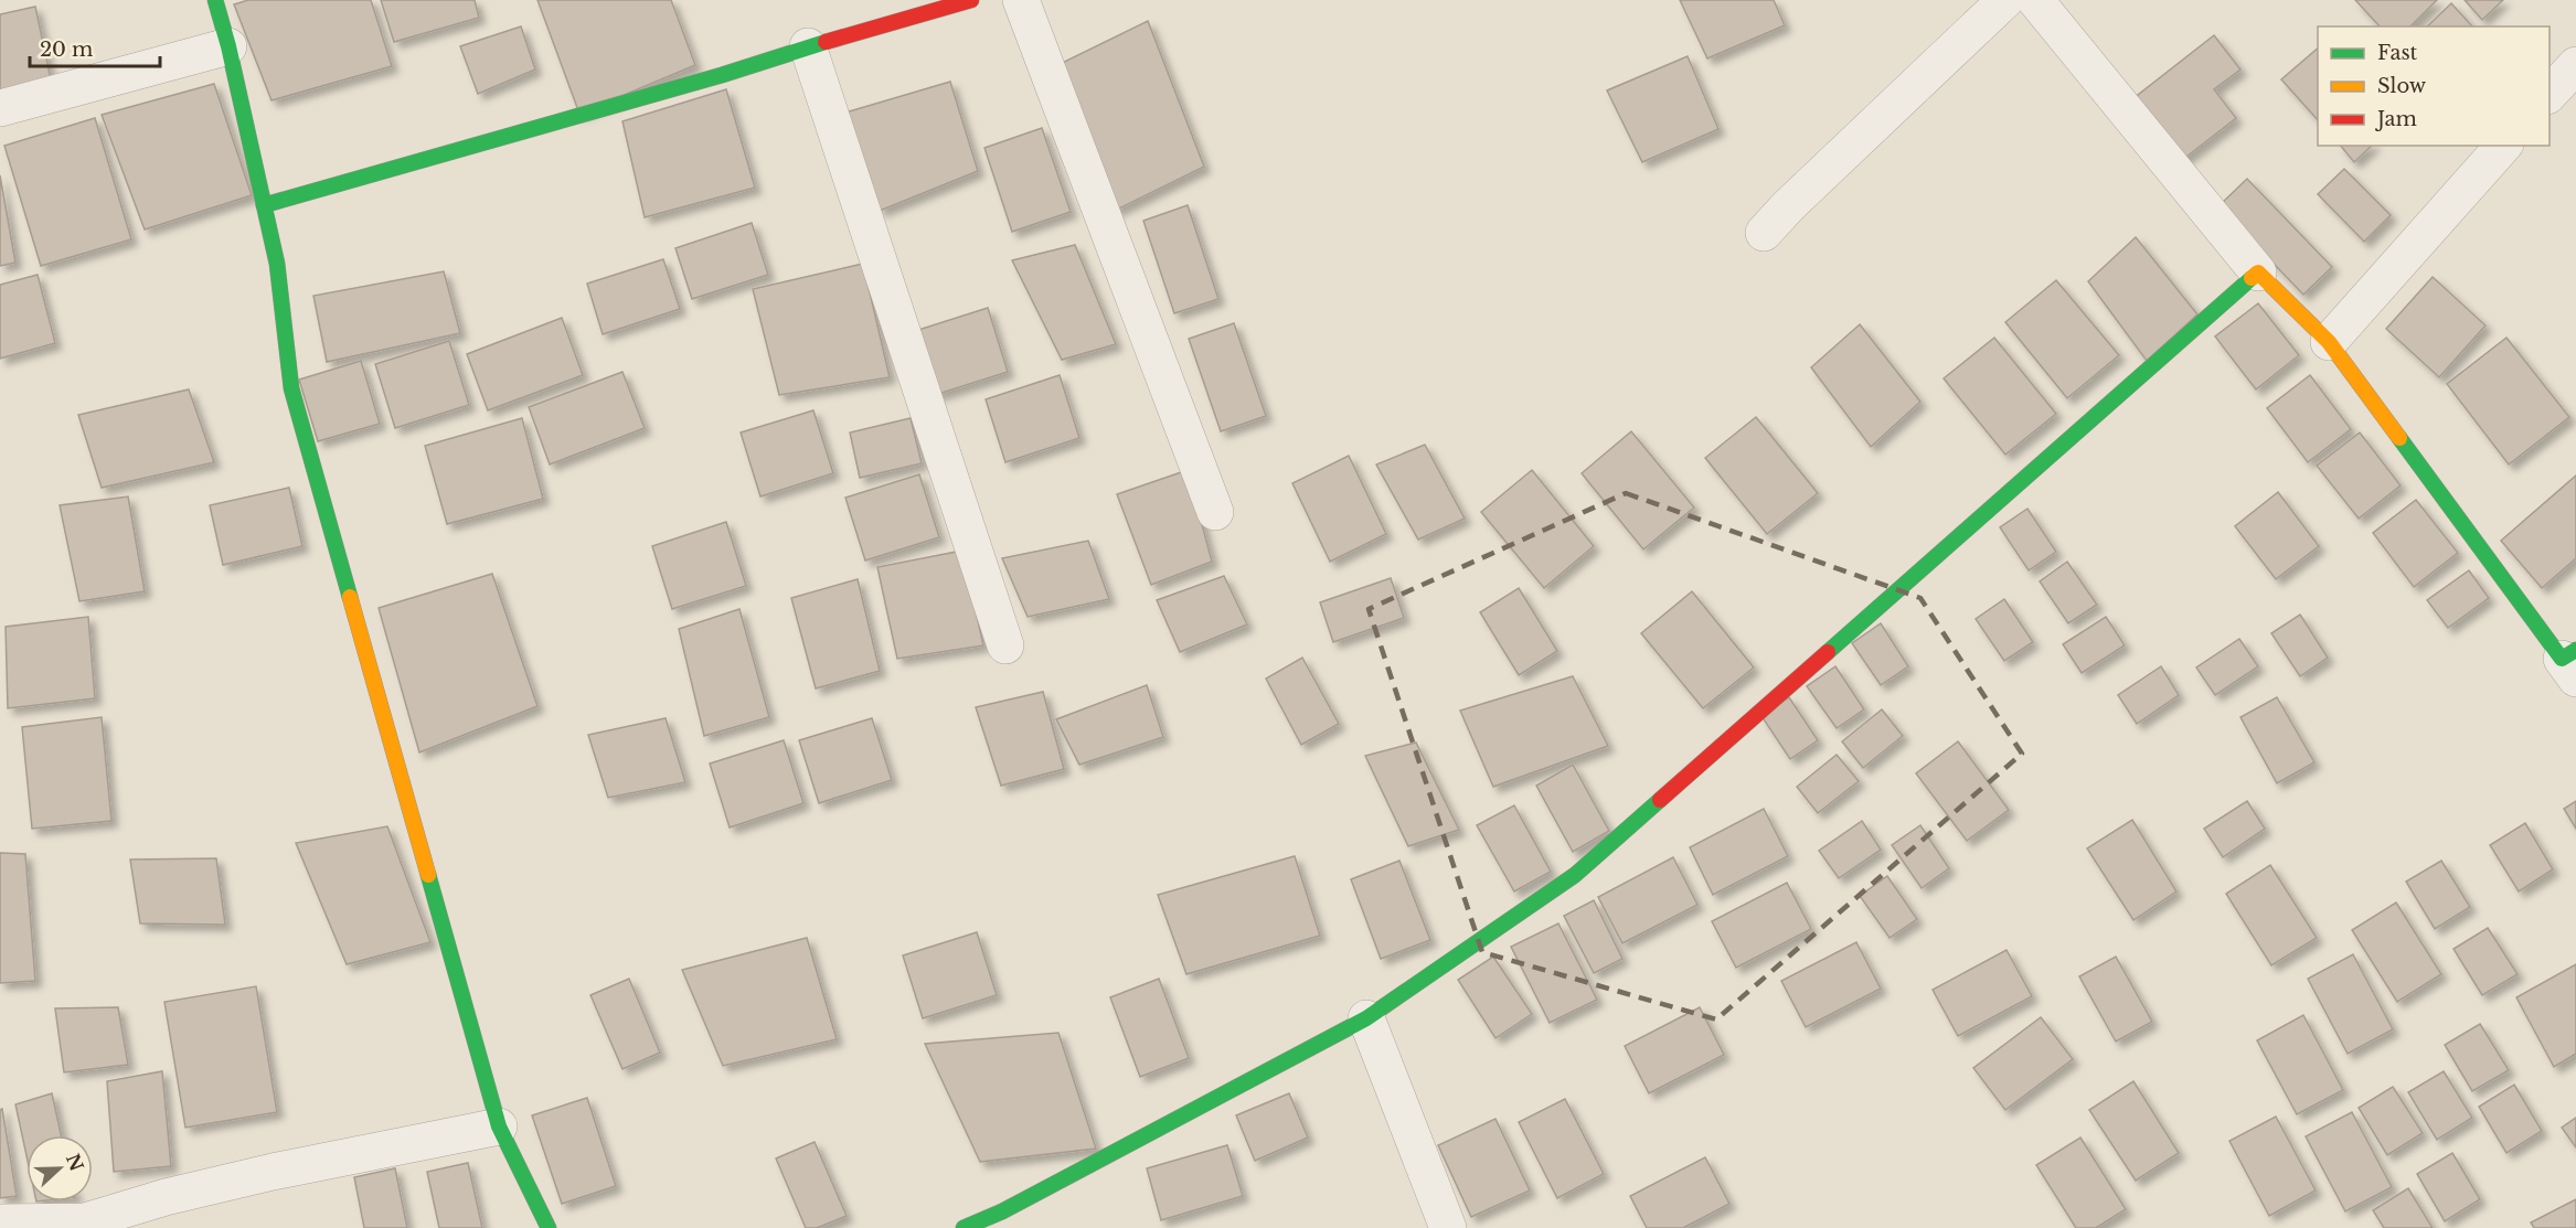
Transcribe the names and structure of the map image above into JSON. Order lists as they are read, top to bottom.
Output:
{
  "legend": ["Fast", "Slow", "Jam"],
  "scale_bar": "20 m",
  "north": "right"
}
